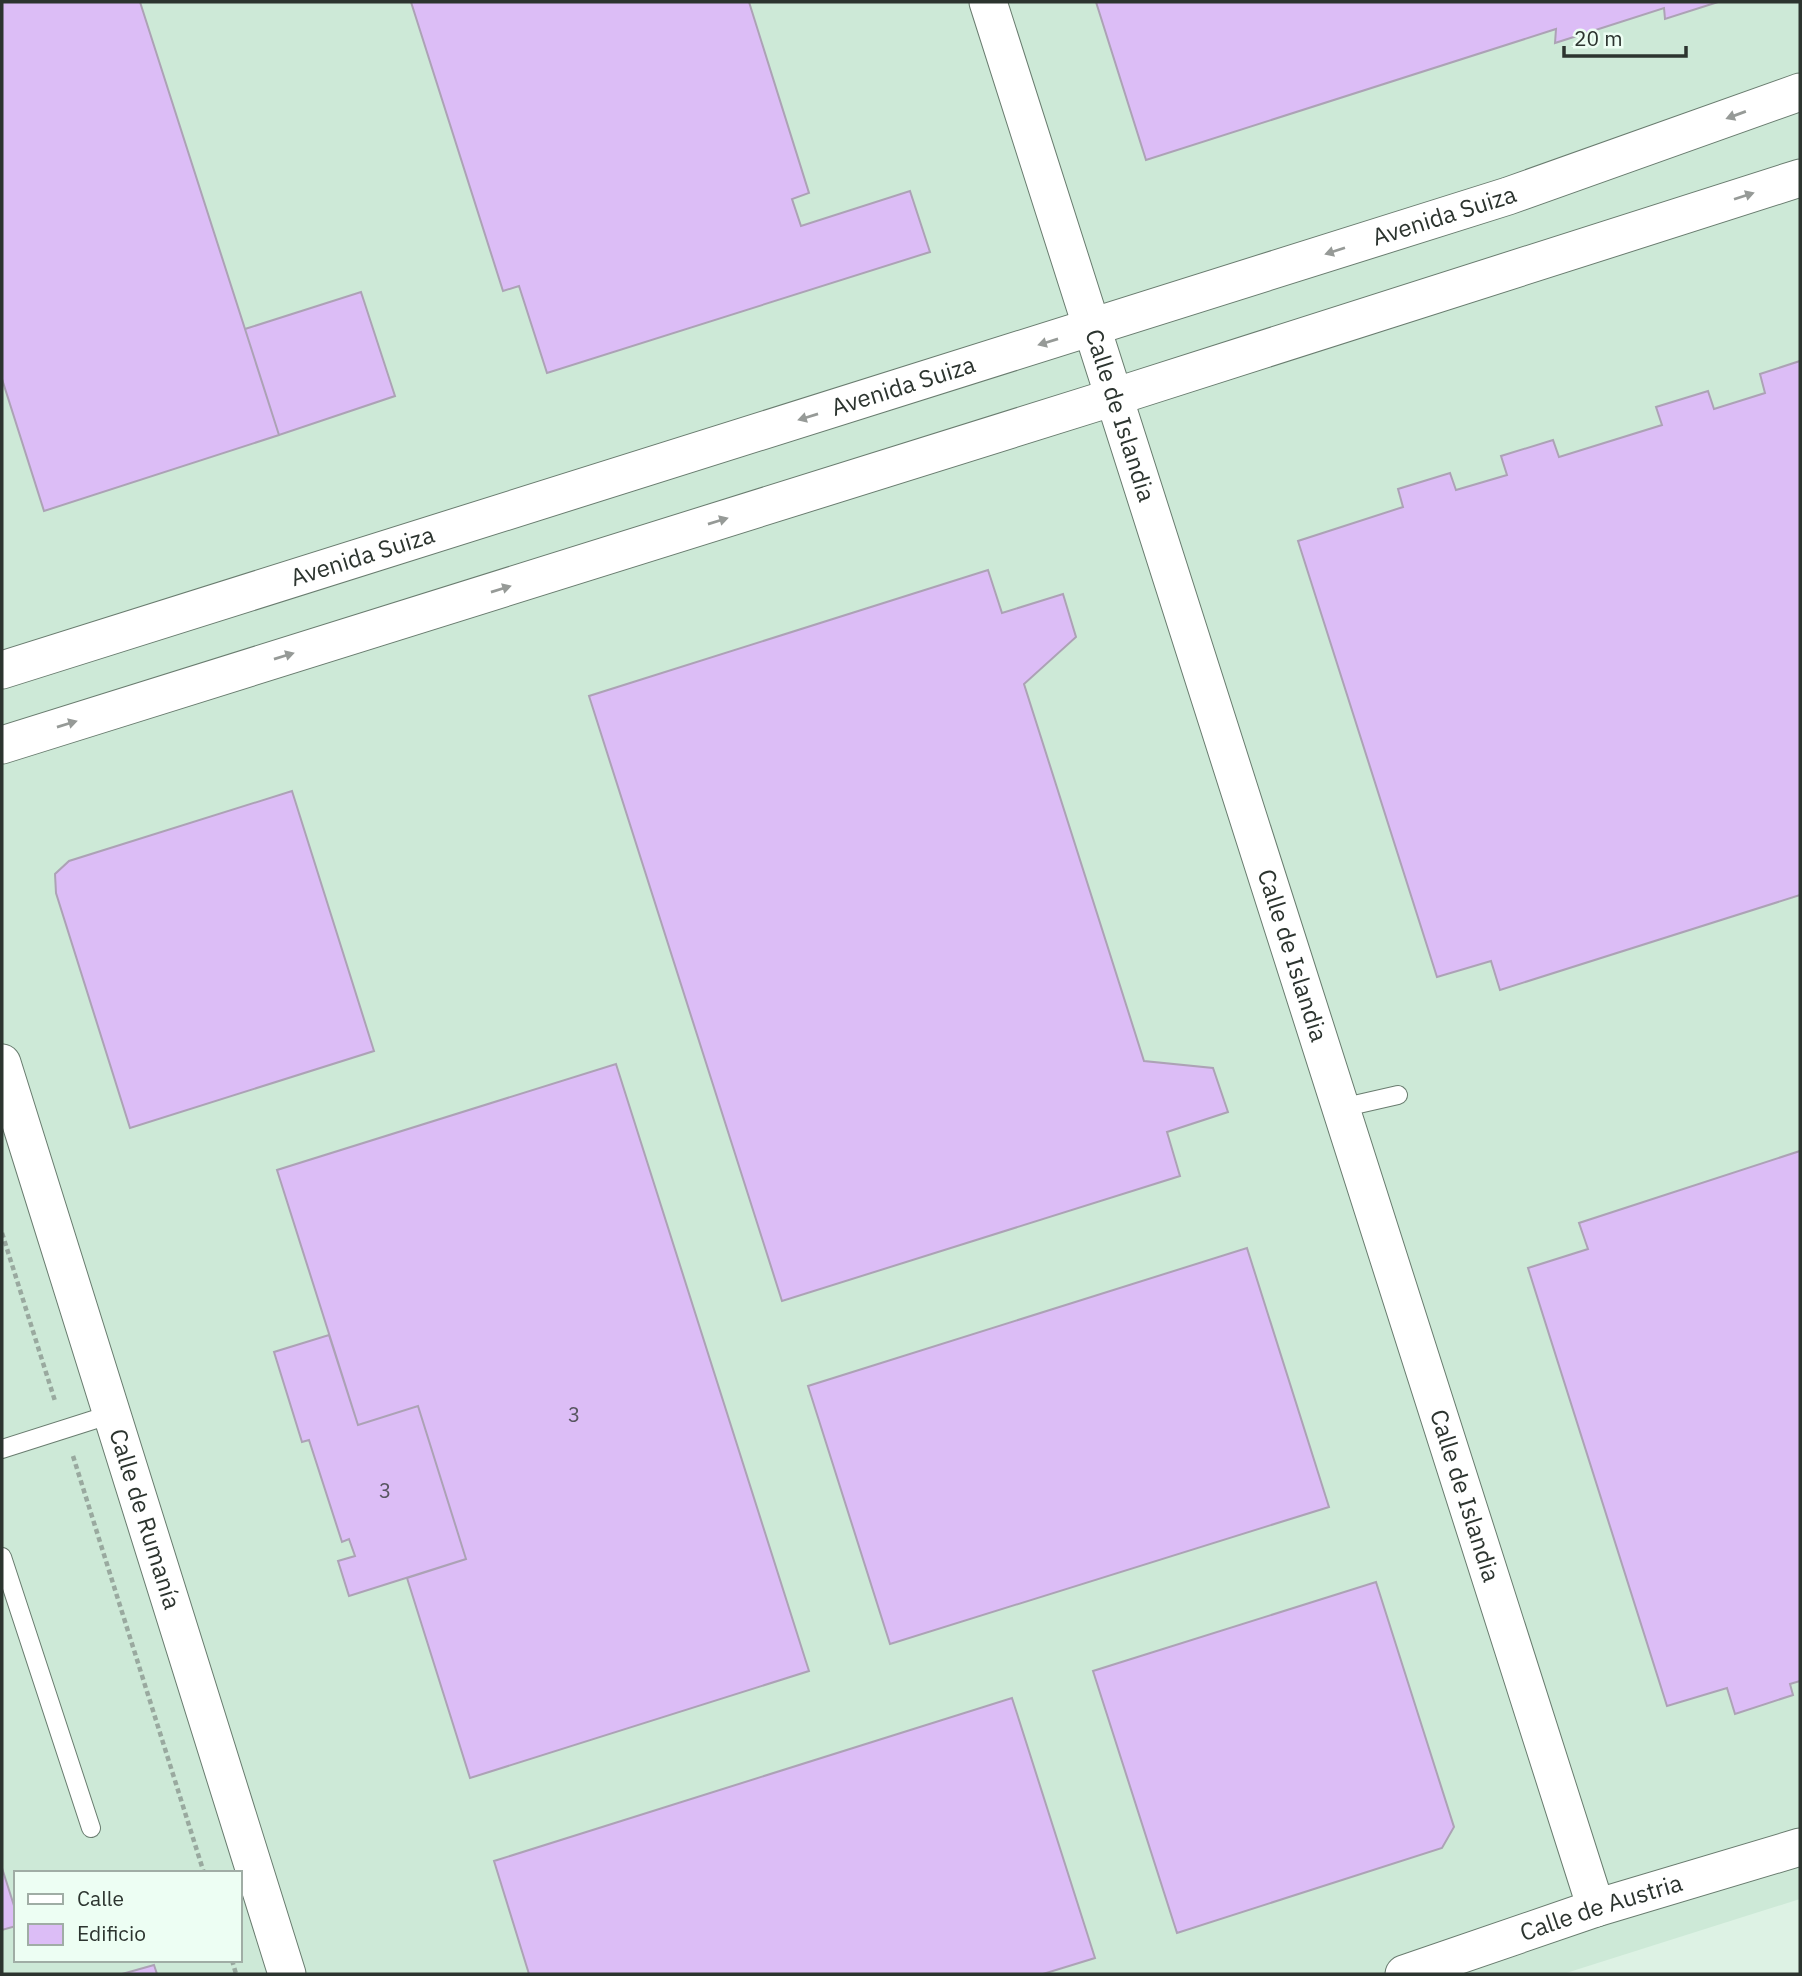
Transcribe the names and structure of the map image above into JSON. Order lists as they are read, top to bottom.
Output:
{
  "streets": {
    "street": [
      "Avenida Suiza",
      "Calle de Islandia",
      "Calle de Rumanía",
      "Calle de Austria"
    ]
  },
  "crossings": [
    ["Avenida Suiza", "Calle de Islandia"],
    ["Calle de Islandia", "Calle de Austria"]
  ],
  "house_numbers": ["3", "3"],
  "legend": ["Calle", "Edificio"],
  "scale_bar": "20 m"
}
